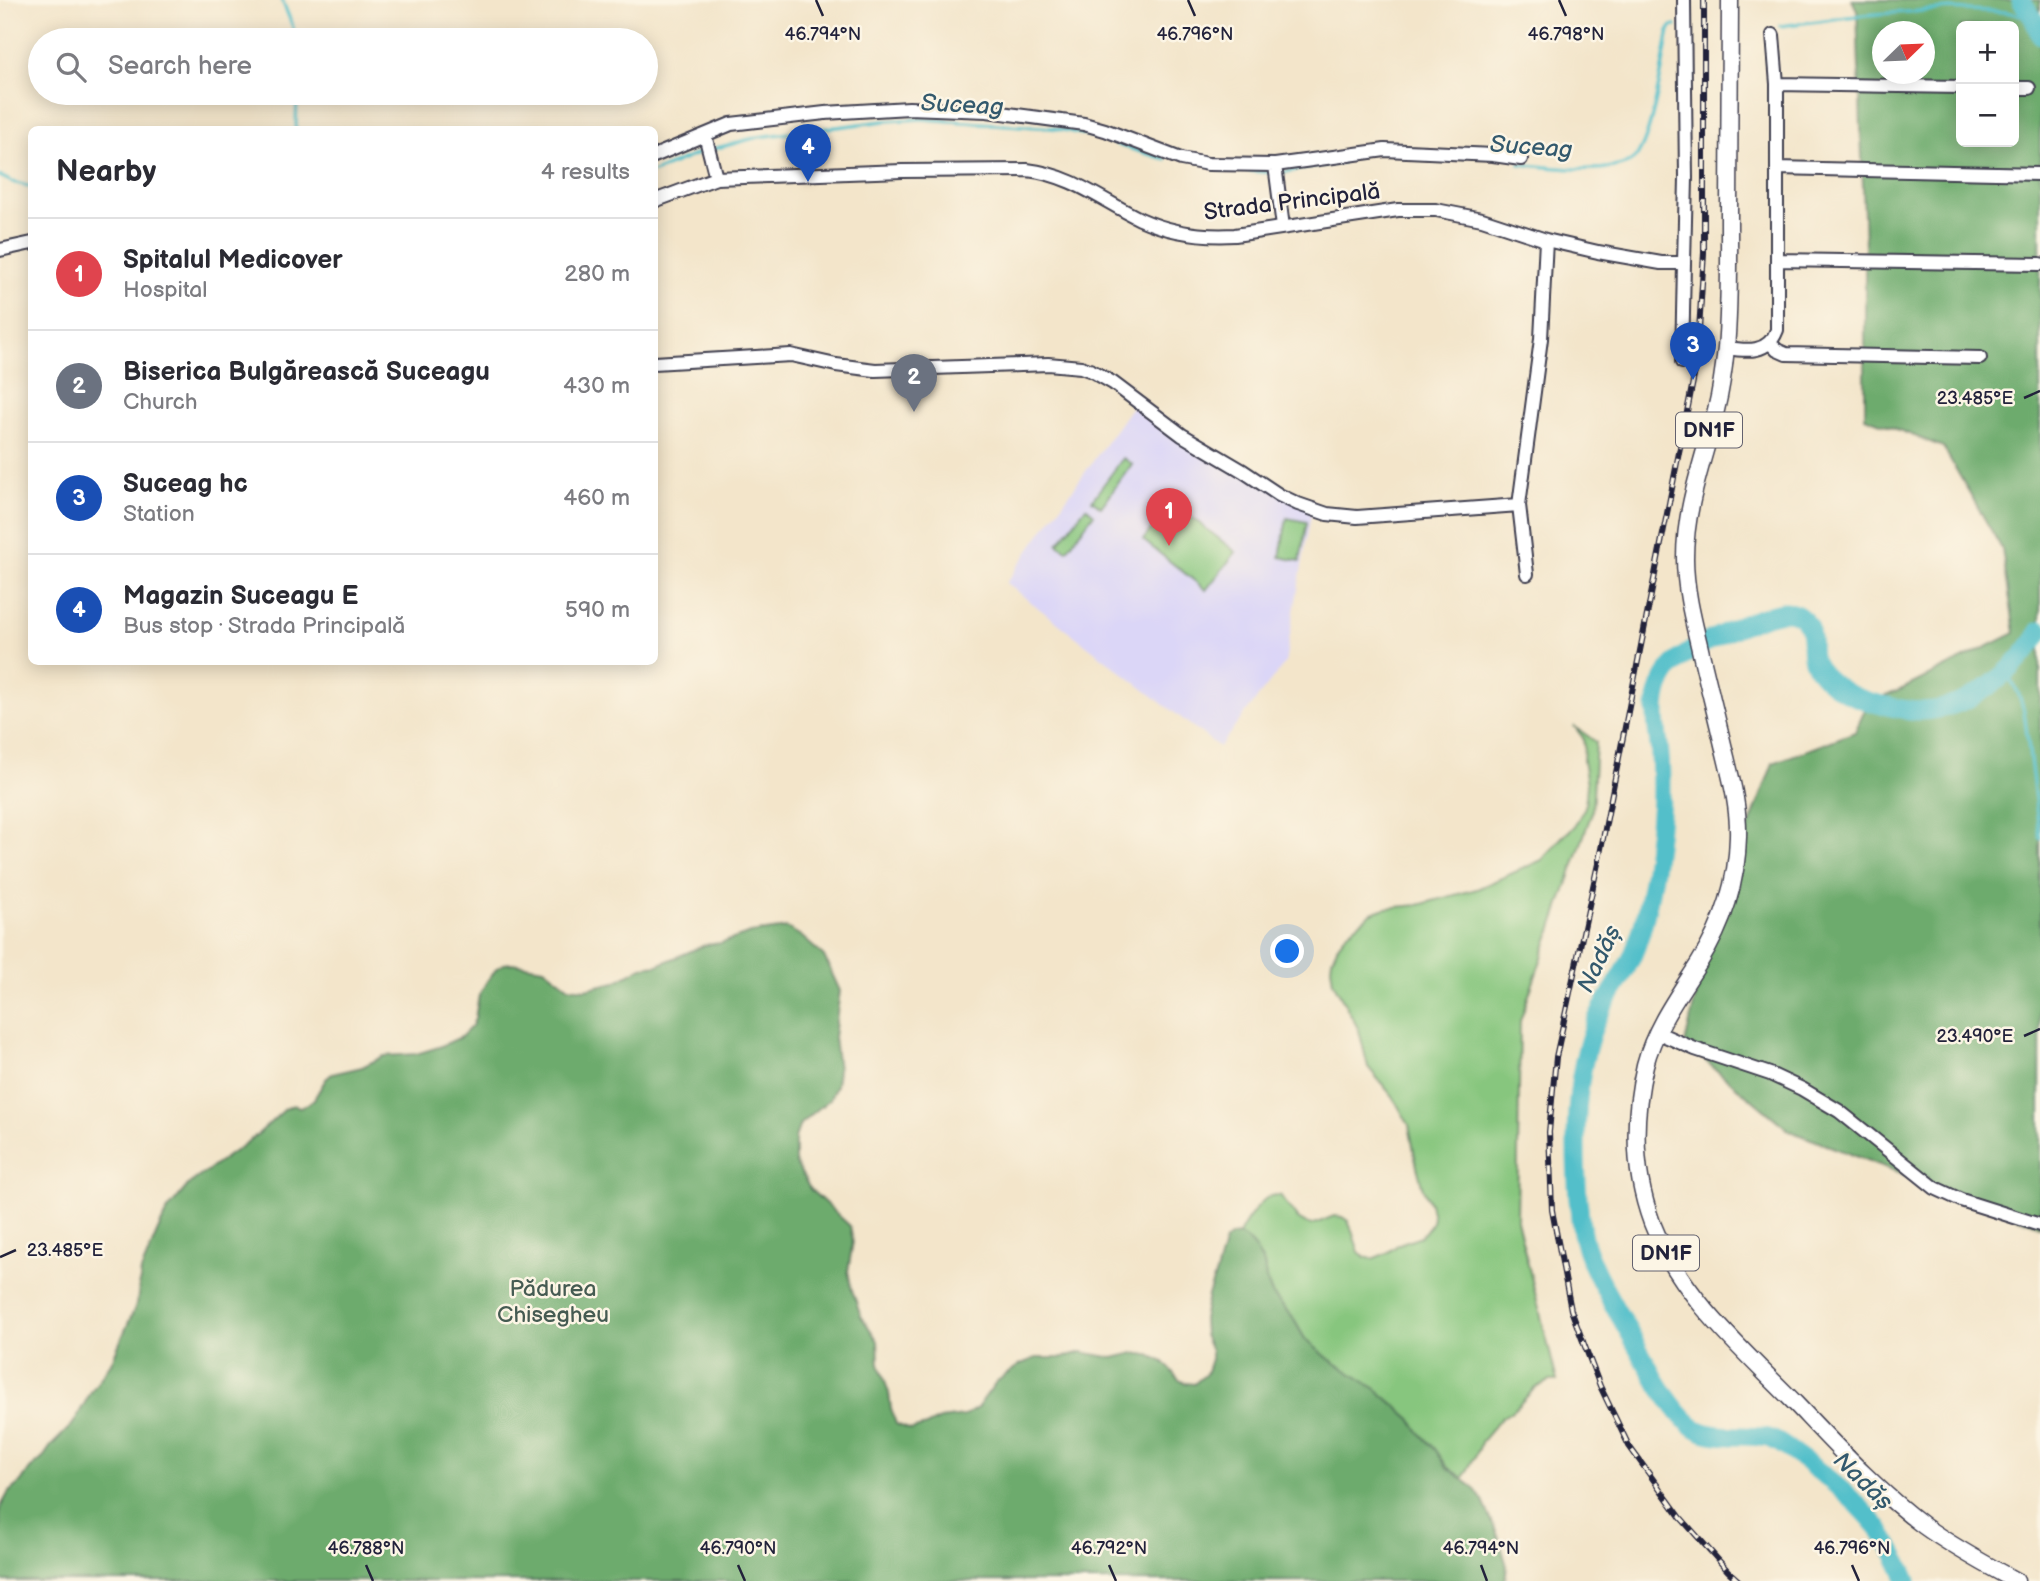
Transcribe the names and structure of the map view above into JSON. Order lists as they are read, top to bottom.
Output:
{
  "streets": {
    "main road": ["DN1F"],
    "street": ["Strada Principală"]
  },
  "water": ["Suceag", "Nadăș"],
  "parks": ["Pădurea Chisegheu"],
  "north": "top right",
  "page": {
    "map_buttons": ["+", "−"],
    "search": "Search here",
    "pins": [
      "4",
      "3",
      "2",
      "1"
    ],
    "heading": ["Nearby", "4 results"],
    "list": [
      {
        "mark": "1",
        "name": "Spitalul Medicover",
        "note": "Hospital",
        "value": "280 m"
      },
      {
        "mark": "2",
        "name": "Biserica Bulgărească Suceagu",
        "note": "Church",
        "value": "430 m"
      },
      {
        "mark": "3",
        "name": "Suceag hc",
        "note": "Station",
        "value": "460 m"
      },
      {
        "mark": "4",
        "name": "Magazin Suceagu E",
        "note": "Bus stop · Strada Principală",
        "value": "590 m"
      }
    ]
  },
  "coordinates": [
    "46.794°N",
    "46.796°N",
    "46.798°N",
    "23.485°E",
    "23.490°E",
    "46.788°N",
    "46.790°N",
    "46.792°N"
  ]
}
